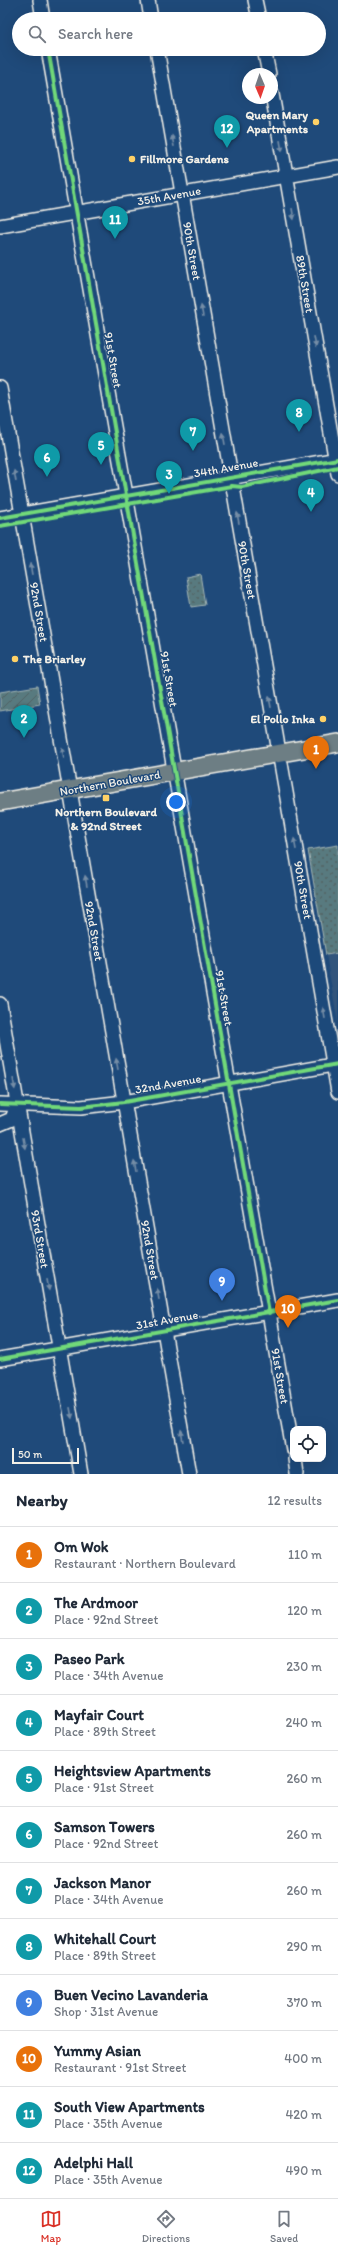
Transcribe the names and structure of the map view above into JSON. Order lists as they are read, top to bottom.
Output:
{
  "streets": {
    "main road": ["Northern Boulevard"],
    "street": [
      "35th Avenue",
      "90th Street",
      "89th Street",
      "91st Street",
      "34th Avenue",
      "92nd Street",
      "32nd Avenue",
      "93rd Street",
      "31st Avenue"
    ]
  },
  "crossings": [
    ["35th Avenue", "90th Street"],
    ["35th Avenue", "89th Street"],
    ["35th Avenue", "91st Street"],
    ["90th Street", "34th Avenue"],
    ["90th Street", "Northern Boulevard"],
    ["90th Street", "32nd Avenue"],
    ["89th Street", "34th Avenue"],
    ["91st Street", "34th Avenue"],
    ["91st Street", "Northern Boulevard"],
    ["91st Street", "32nd Avenue"],
    ["91st Street", "31st Avenue"],
    ["34th Avenue", "92nd Street"],
    ["92nd Street", "Northern Boulevard"],
    ["92nd Street", "32nd Avenue"],
    ["92nd Street", "31st Avenue"],
    ["32nd Avenue", "93rd Street"],
    ["93rd Street", "31st Avenue"]
  ],
  "one_way": [
    "90th Street",
    "89th Street",
    "92nd Street",
    "93rd Street"
  ],
  "places": {
    "other": [
      "Queen Mary Apartments",
      "Fillmore Gardens",
      "The Briarley",
      "El Pollo Inka"
    ],
    "transit": ["Northern Boulevard & 92nd Street"]
  },
  "scale_bar": "50 m",
  "north": "bottom",
  "page": {
    "search": "Search here",
    "pins": [
      "12",
      "11",
      "8",
      "7",
      "5",
      "6",
      "3",
      "4",
      "2",
      "1",
      "9",
      "10"
    ],
    "scale": "50 m",
    "heading": ["Nearby", "12 results"],
    "list": [
      {
        "mark": "1",
        "name": "Om Wok",
        "note": "Restaurant · Northern Boulevard",
        "value": "110 m"
      },
      {
        "mark": "2",
        "name": "The Ardmoor",
        "note": "Place · 92nd Street",
        "value": "120 m"
      },
      {
        "mark": "3",
        "name": "Paseo Park",
        "note": "Place · 34th Avenue",
        "value": "230 m"
      },
      {
        "mark": "4",
        "name": "Mayfair Court",
        "note": "Place · 89th Street",
        "value": "240 m"
      },
      {
        "mark": "5",
        "name": "Heightsview Apartments",
        "note": "Place · 91st Street",
        "value": "260 m"
      },
      {
        "mark": "6",
        "name": "Samson Towers",
        "note": "Place · 92nd Street",
        "value": "260 m"
      },
      {
        "mark": "7",
        "name": "Jackson Manor",
        "note": "Place · 34th Avenue",
        "value": "260 m"
      },
      {
        "mark": "8",
        "name": "Whitehall Court",
        "note": "Place · 89th Street",
        "value": "290 m"
      },
      {
        "mark": "9",
        "name": "Buen Vecino Lavanderia",
        "note": "Shop · 31st Avenue",
        "value": "370 m"
      },
      {
        "mark": "10",
        "name": "Yummy Asian",
        "note": "Restaurant · 91st Street",
        "value": "400 m"
      },
      {
        "mark": "11",
        "name": "South View Apartments",
        "note": "Place · 35th Avenue",
        "value": "420 m"
      },
      {
        "mark": "12",
        "name": "Adelphi Hall",
        "note": "Place · 35th Avenue",
        "value": "490 m"
      }
    ],
    "nav": ["Map", "Directions", "Saved"]
  }
}
